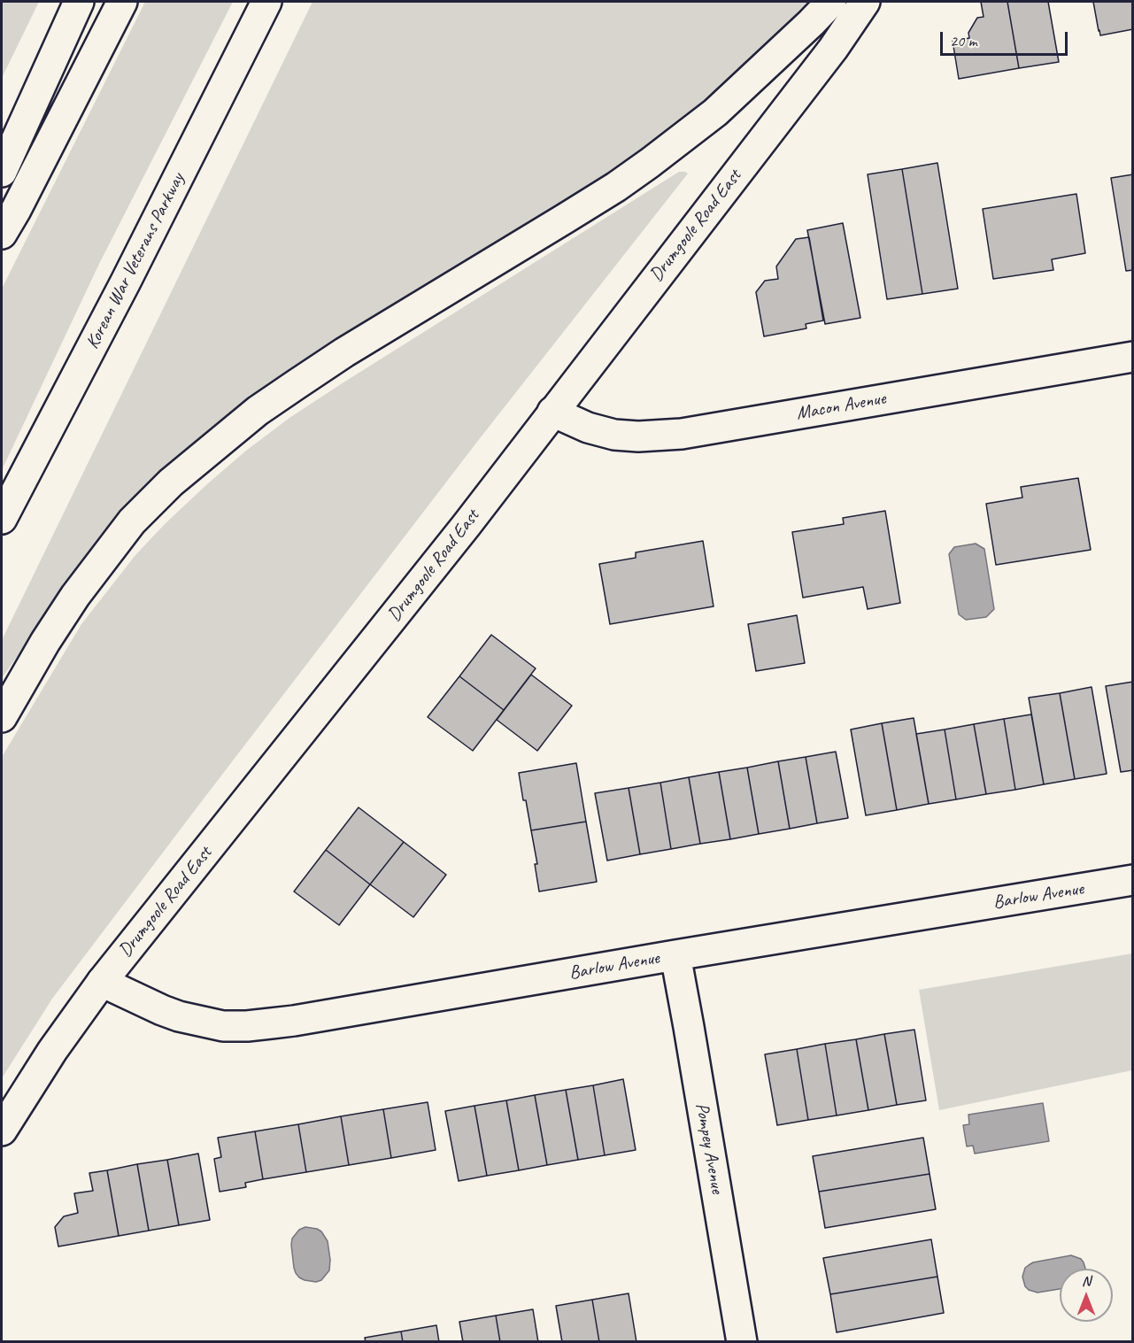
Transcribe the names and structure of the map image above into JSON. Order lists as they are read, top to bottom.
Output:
{
  "streets": {
    "main road": [
      "Drumgoole Road East",
      "Korean War Veterans Parkway",
      "Macon Avenue",
      "Barlow Avenue",
      "Pompey Avenue"
    ]
  },
  "crossings": [
    ["Drumgoole Road East", "Macon Avenue"],
    ["Drumgoole Road East", "Barlow Avenue"],
    ["Barlow Avenue", "Pompey Avenue"]
  ],
  "scale_bar": "20 m",
  "north": "top"
}
